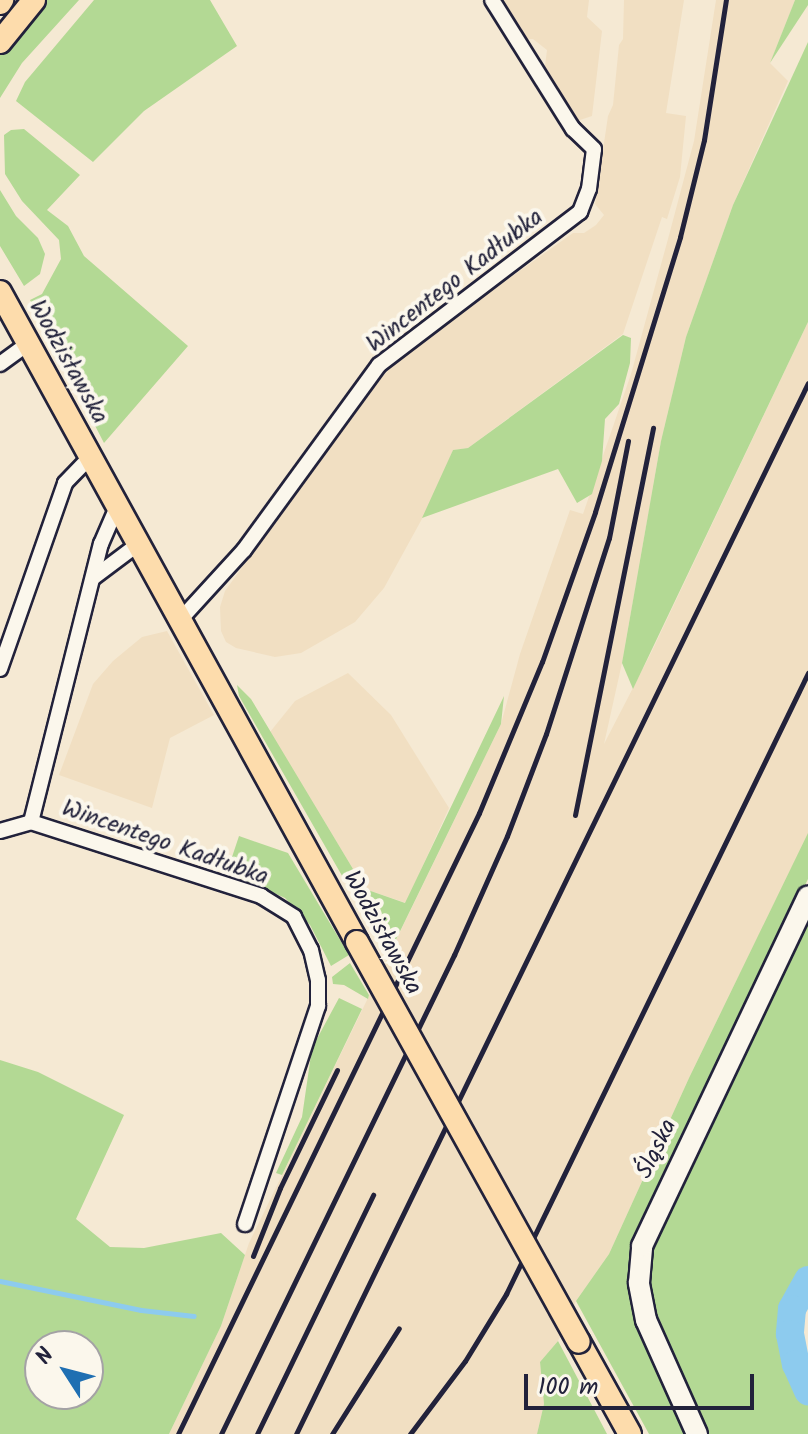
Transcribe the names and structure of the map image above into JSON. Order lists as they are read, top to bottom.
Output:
{
  "streets": {
    "main road": ["Wodzisławska"],
    "street": ["Wincentego Kadłubka", "Śląska"]
  },
  "crossings": [
    ["Wincentego Kadłubka", "Wodzisławska"]
  ],
  "scale_bar": "100 m",
  "north": "top left"
}
